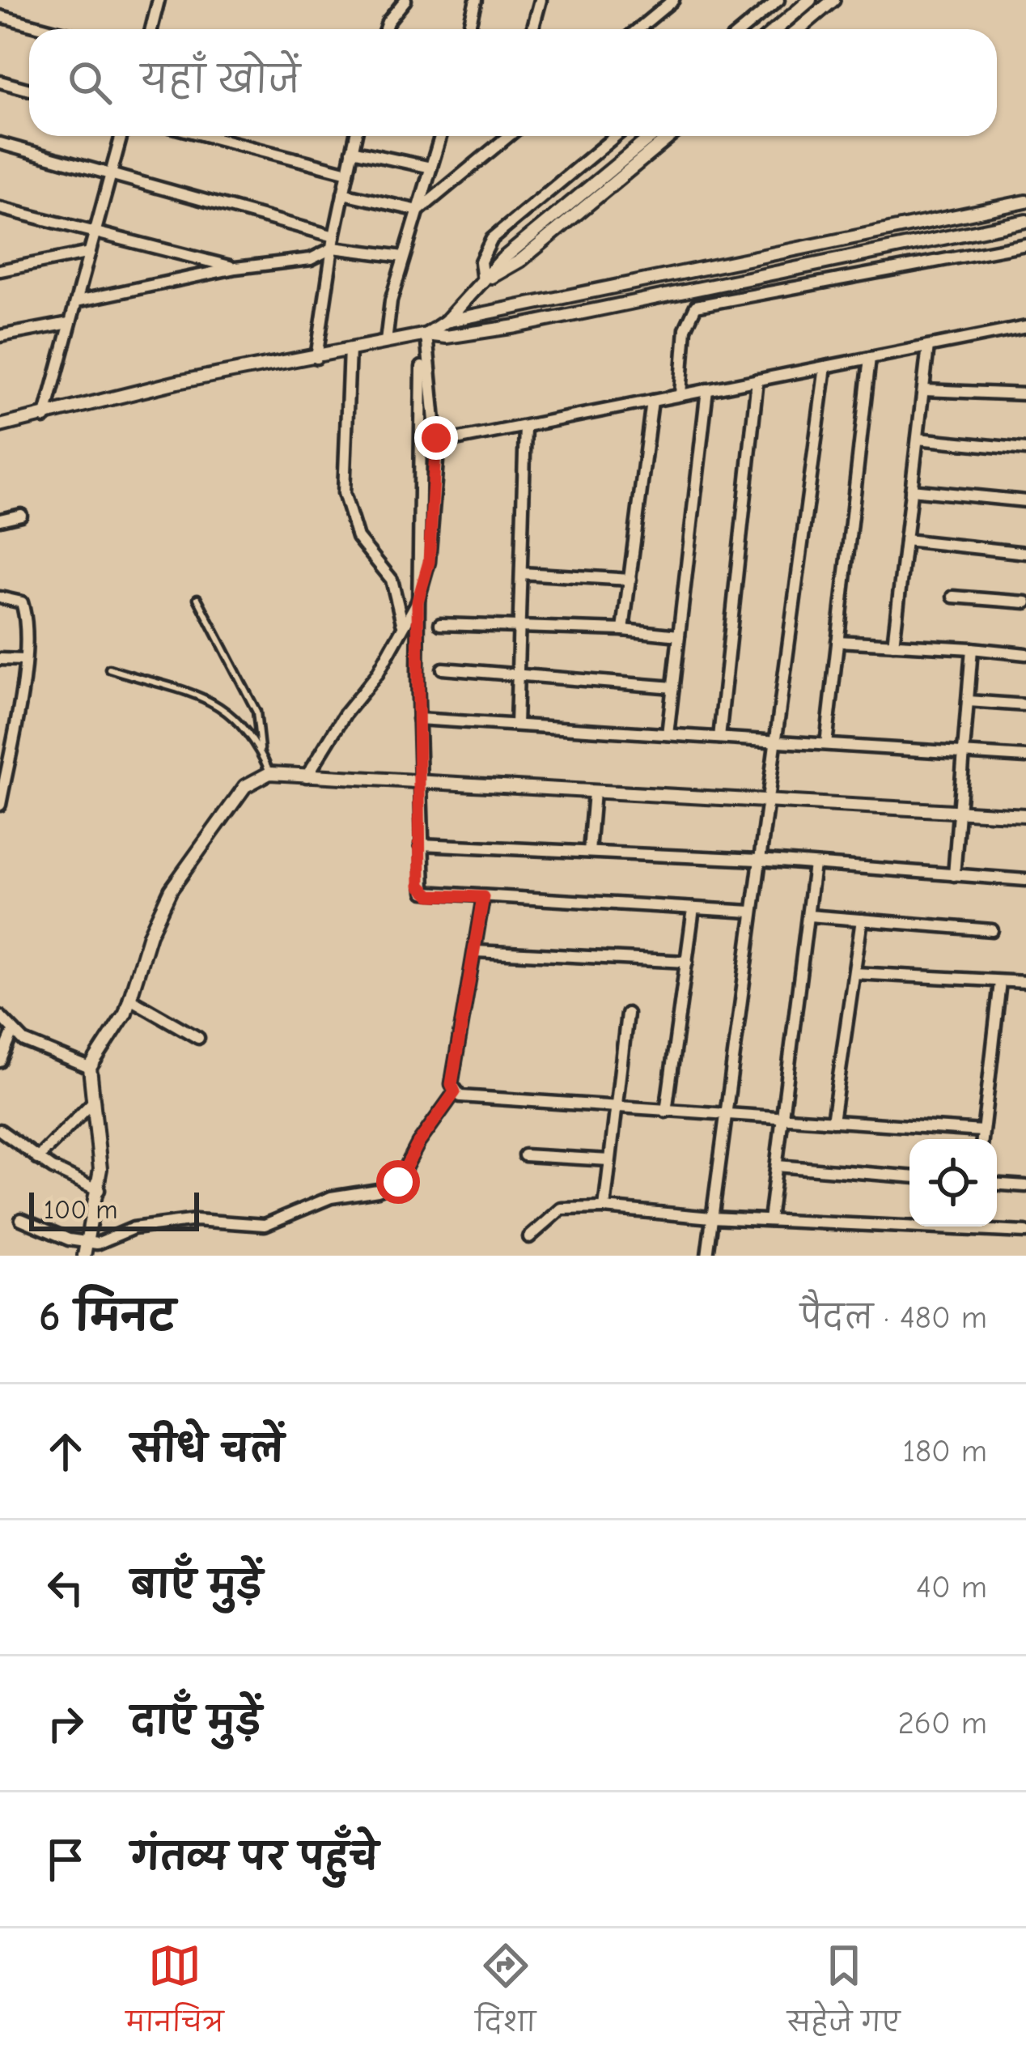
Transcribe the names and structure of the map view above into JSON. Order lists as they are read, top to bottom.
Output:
{
  "scale_bar": "100 m",
  "page": {
    "search": "यहाँ खोजें",
    "scale": "100 m",
    "heading": ["6 मिनट", "पैदल · 480 m"],
    "list": [
      ["सीधे चलें", "180 m"],
      ["बाएँ मुड़ें", "40 m"],
      ["दाएँ मुड़ें", "260 m"],
      "गंतव्य पर पहुँचे"
    ],
    "nav": ["मानचित्र", "दिशा", "सहेजे गए"]
  }
}
